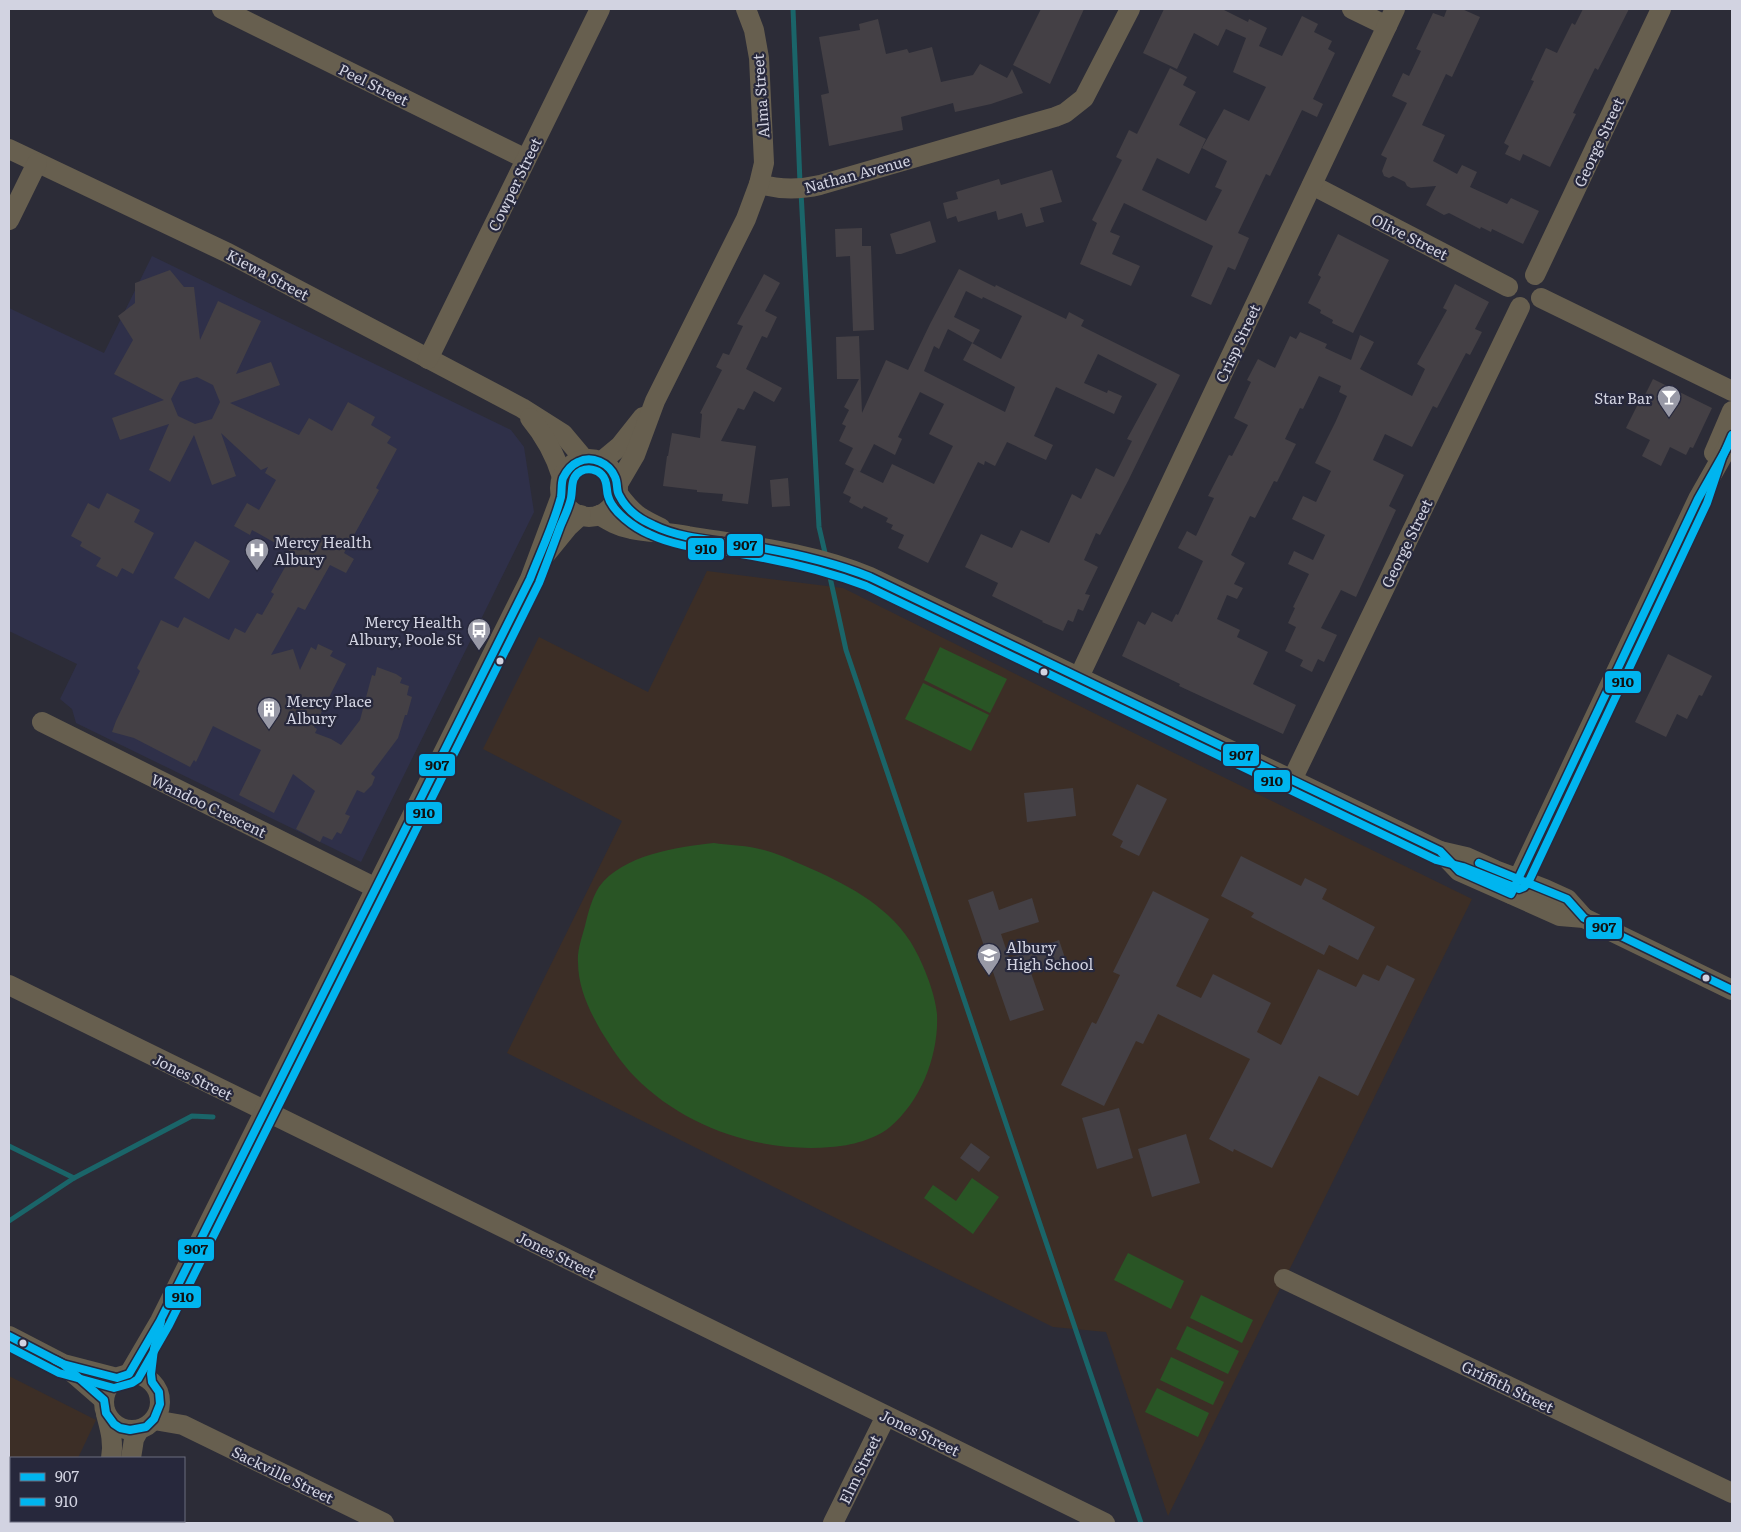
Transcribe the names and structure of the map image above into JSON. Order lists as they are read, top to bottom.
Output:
{
  "streets": {
    "street": [
      "Peel Street",
      "Alma Street",
      "George Street",
      "Nathan Avenue",
      "Cowper Street",
      "Olive Street",
      "Kiewa Street",
      "Crisp Street",
      "Wandoo Crescent",
      "Jones Street",
      "Griffith Street",
      "Elm Street",
      "Sackville Street"
    ]
  },
  "crossings": [
    ["Peel Street", "Cowper Street"],
    ["Alma Street", "Nathan Avenue"],
    ["George Street", "Olive Street"],
    ["Cowper Street", "Kiewa Street"],
    ["Olive Street", "Crisp Street"],
    ["Jones Street", "Elm Street"]
  ],
  "places": {
    "bar": ["Star Bar"],
    "hospital": ["Mercy Health Albury"],
    "bus stop": ["Mercy Health Albury, Poole St"],
    "building": ["Mercy Place Albury"],
    "school or university": ["Albury High School"]
  },
  "lines": ["transit line 910", "transit line 907"],
  "legend": ["907", "910"]
}
